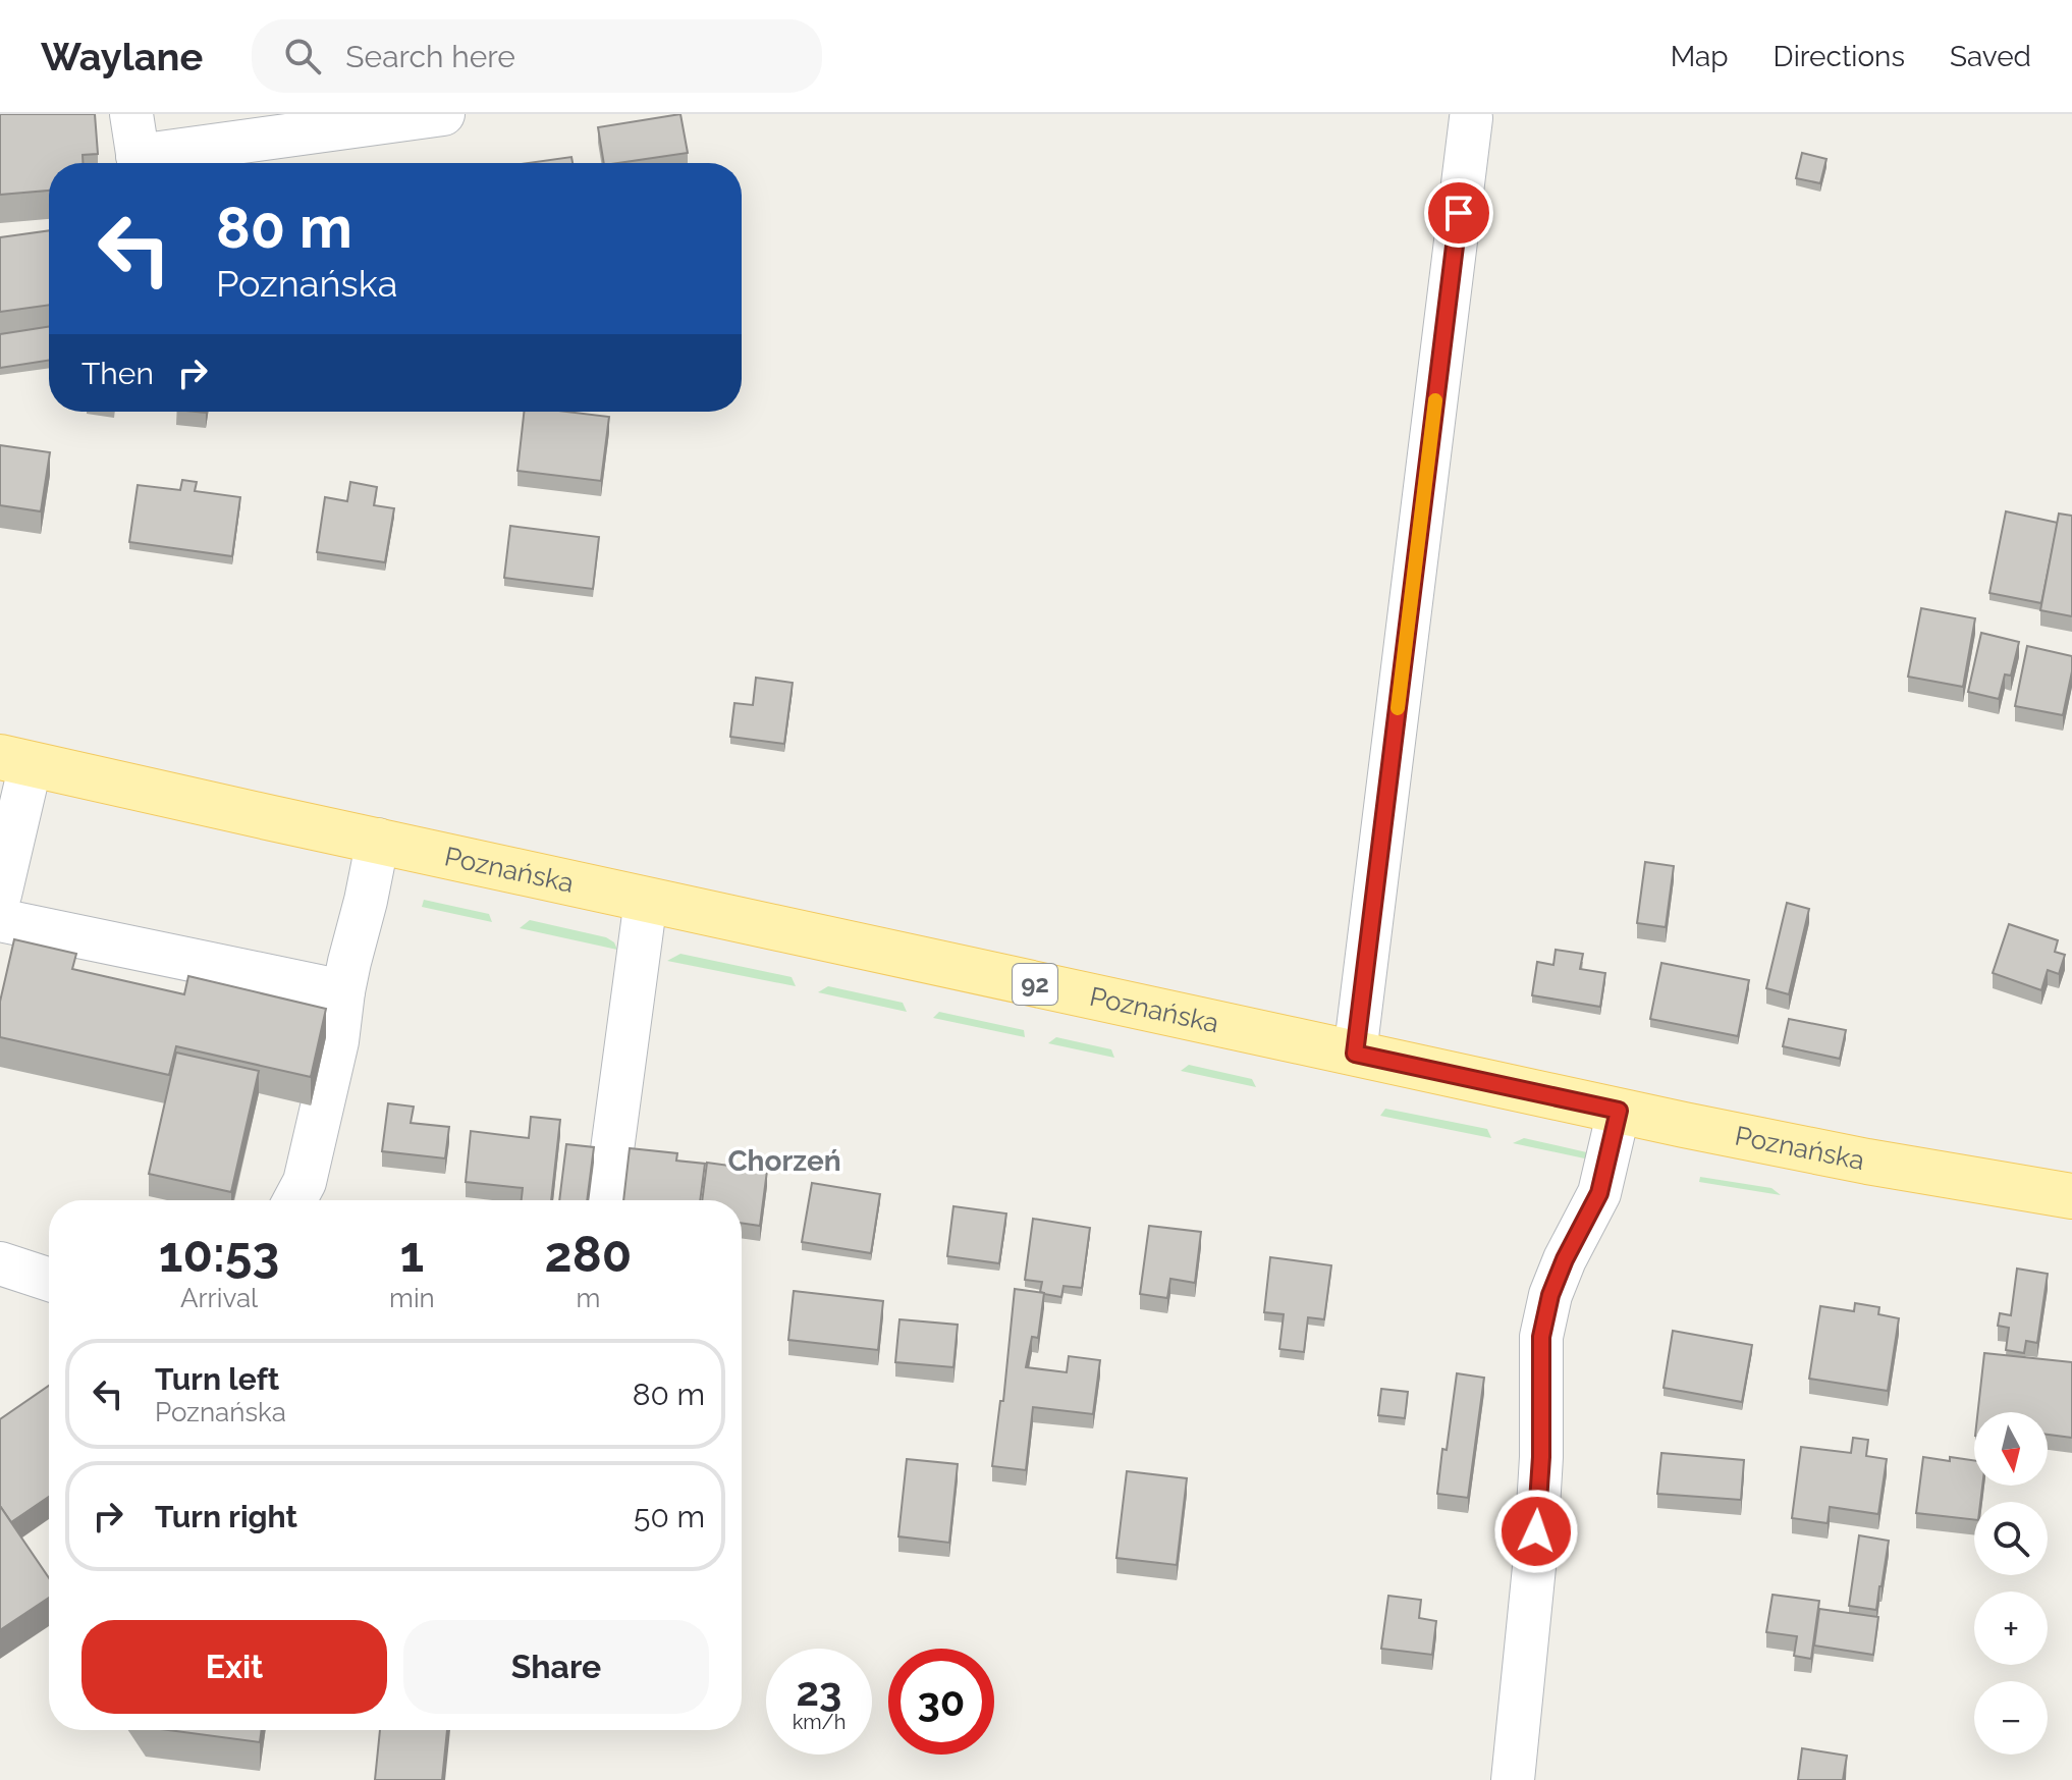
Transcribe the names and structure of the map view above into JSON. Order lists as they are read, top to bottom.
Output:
{
  "streets": {
    "main road": ["Poznańska", "92"]
  },
  "districts": ["Chorzeń"],
  "north": "bottom",
  "page": {
    "header": "Waylane",
    "search": "Search here",
    "nav": ["Map", "Directions", "Saved"],
    "turn": ["80 m", "Poznańska"],
    "then": "Then",
    "eta": [
      "10:53",
      "Arrival",
      "1",
      "min",
      "280",
      "m"
    ],
    "list": [
      {
        "name": "Turn left",
        "note": "Poznańska",
        "value": "80 m"
      },
      {
        "name": "Turn right",
        "value": "50 m"
      }
    ],
    "map_buttons": ["+", "−"],
    "buttons": ["Exit", "Share"],
    "speed": "23 km/h",
    "limit": "30"
  }
}
